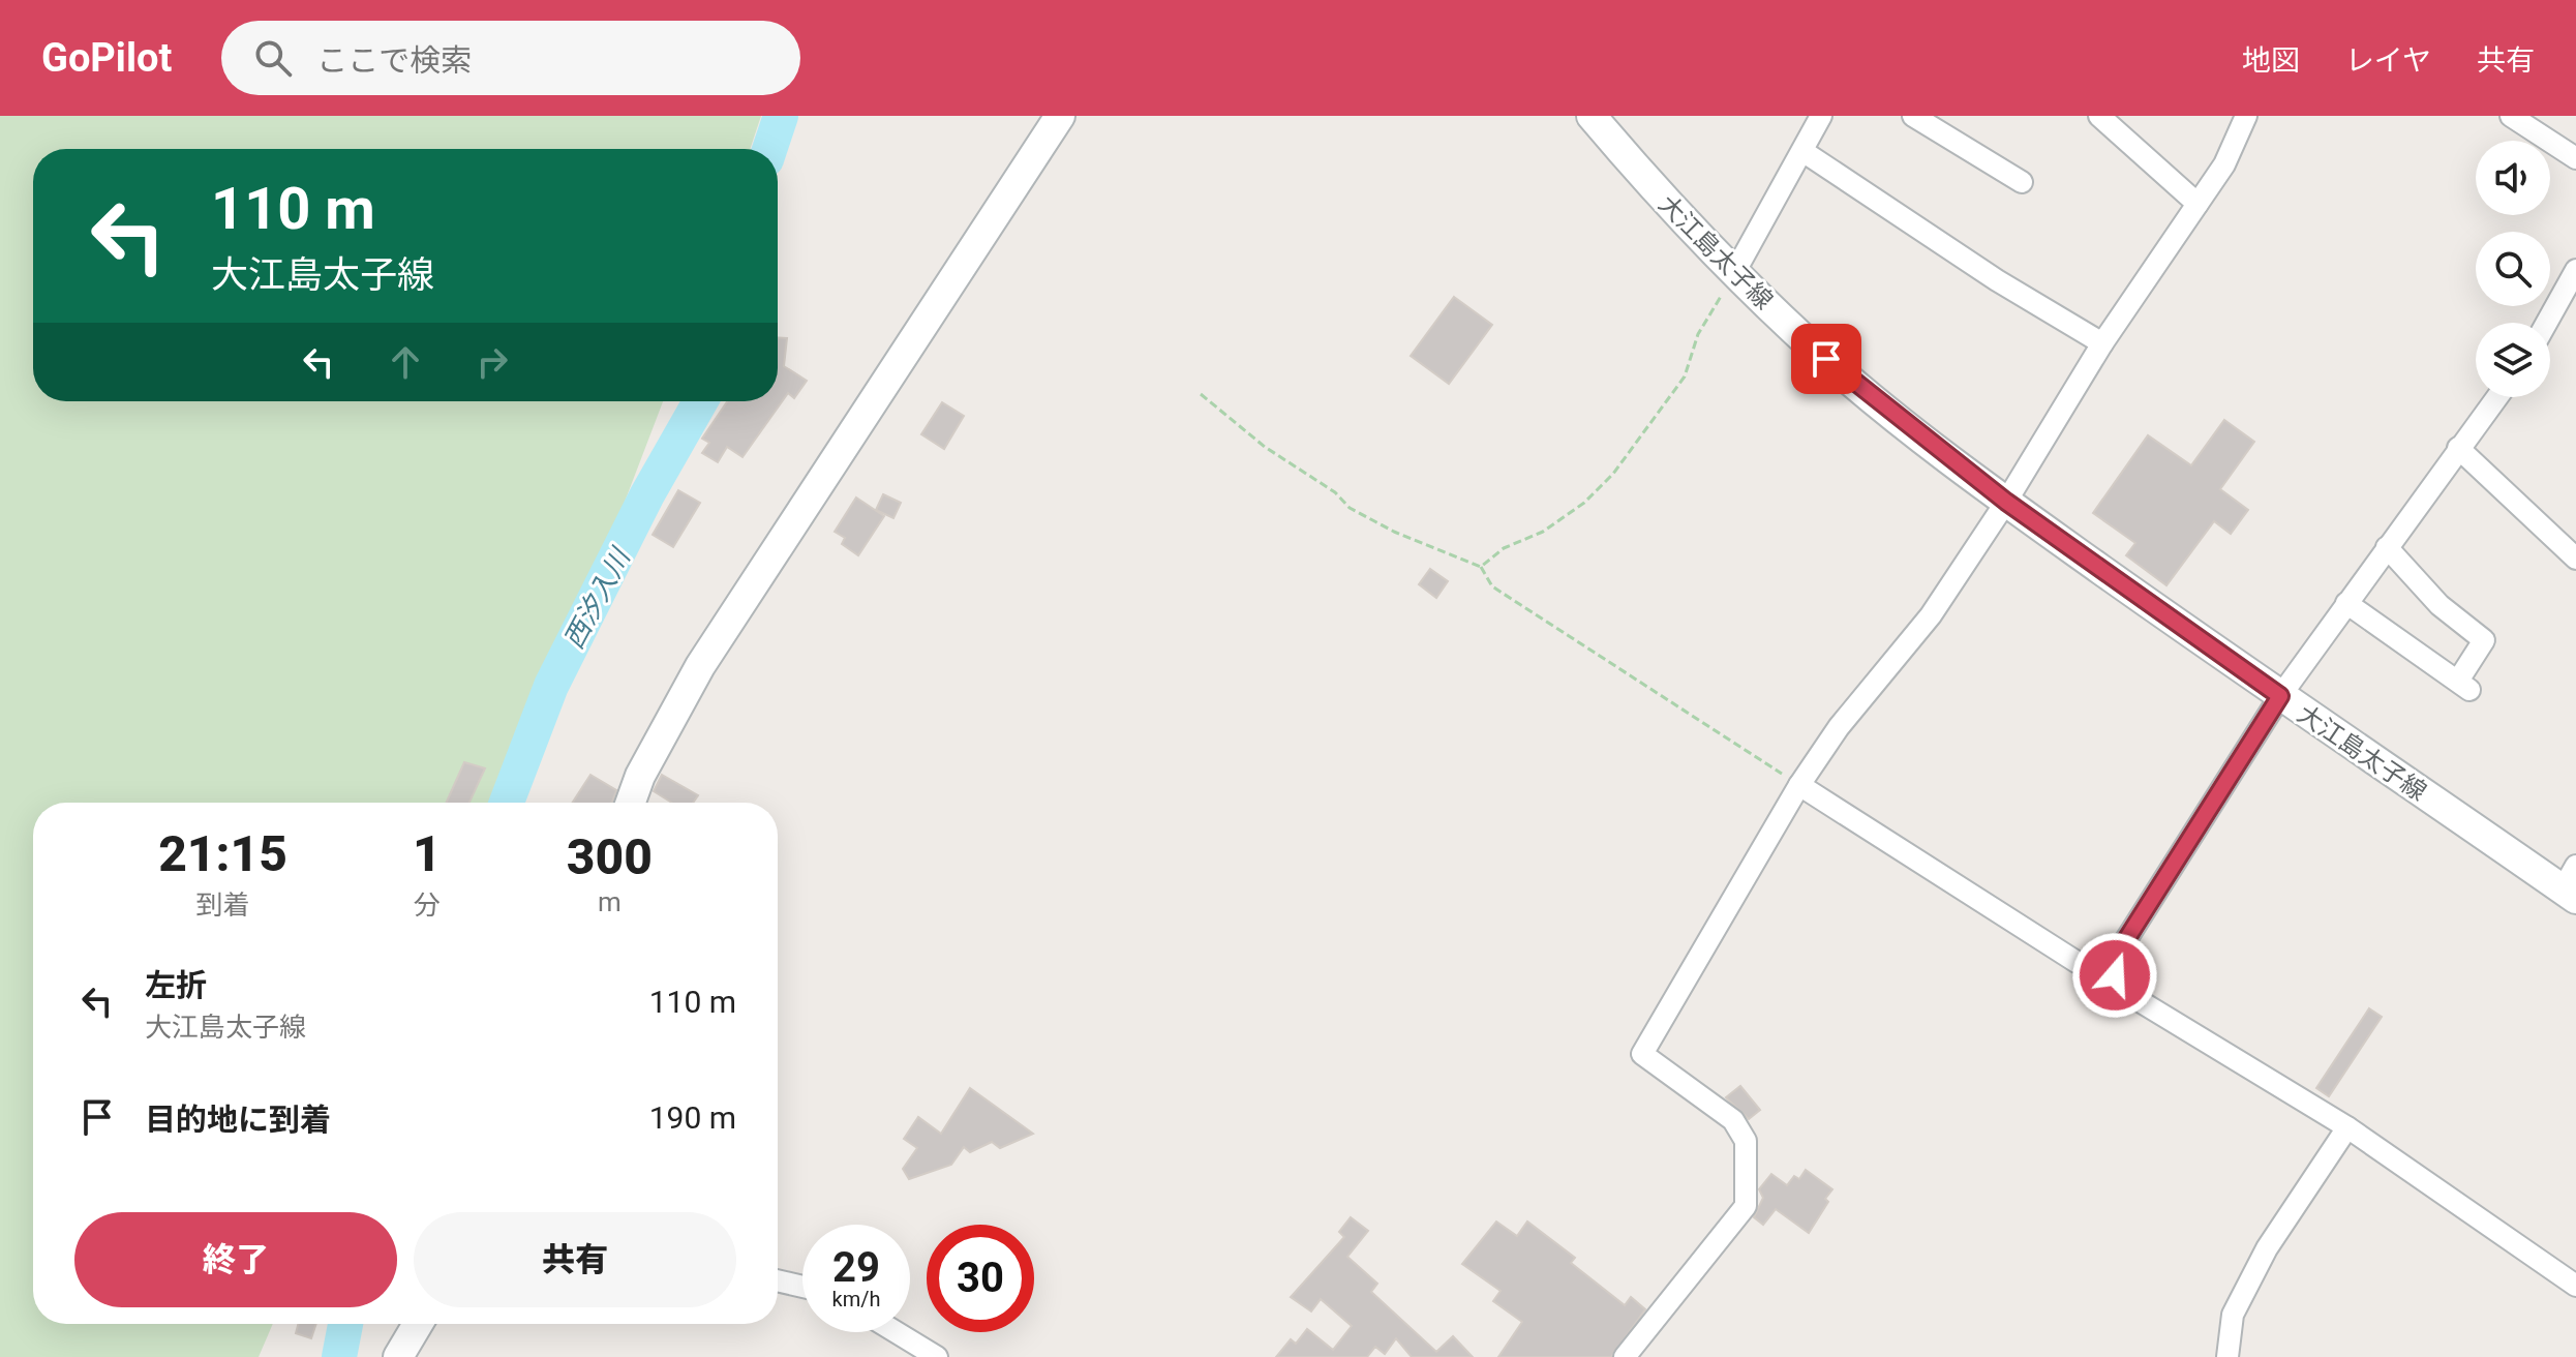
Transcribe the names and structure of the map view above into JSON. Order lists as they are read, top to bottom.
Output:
{
  "streets": {
    "main road": ["大江島太子線"]
  },
  "water": ["西汐入川"],
  "page": {
    "header": "GoPilot",
    "search": "ここで検索",
    "nav": ["地図", "レイヤ", "共有"],
    "turn": ["110 m", "大江島太子線"],
    "eta": [
      "21:15",
      "到着",
      "1",
      "分",
      "300",
      "m"
    ],
    "list": [
      {
        "name": "左折",
        "note": "大江島太子線",
        "value": "110 m"
      },
      {
        "name": "目的地に到着",
        "value": "190 m"
      }
    ],
    "buttons": ["終了", "共有"],
    "speed": "29 km/h",
    "limit": "30"
  }
}
